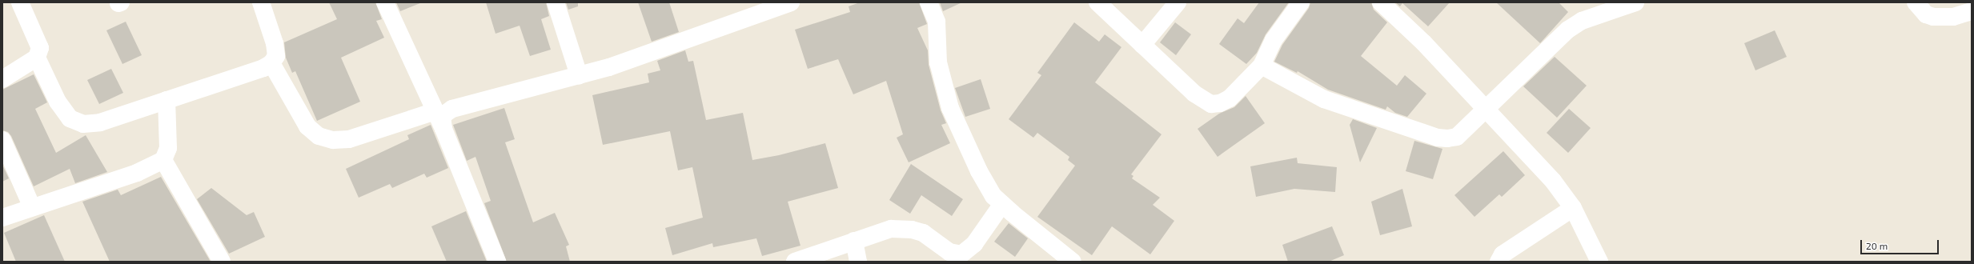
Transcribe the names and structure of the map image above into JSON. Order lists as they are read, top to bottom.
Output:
{
  "scale_bar": "20 m"
}
